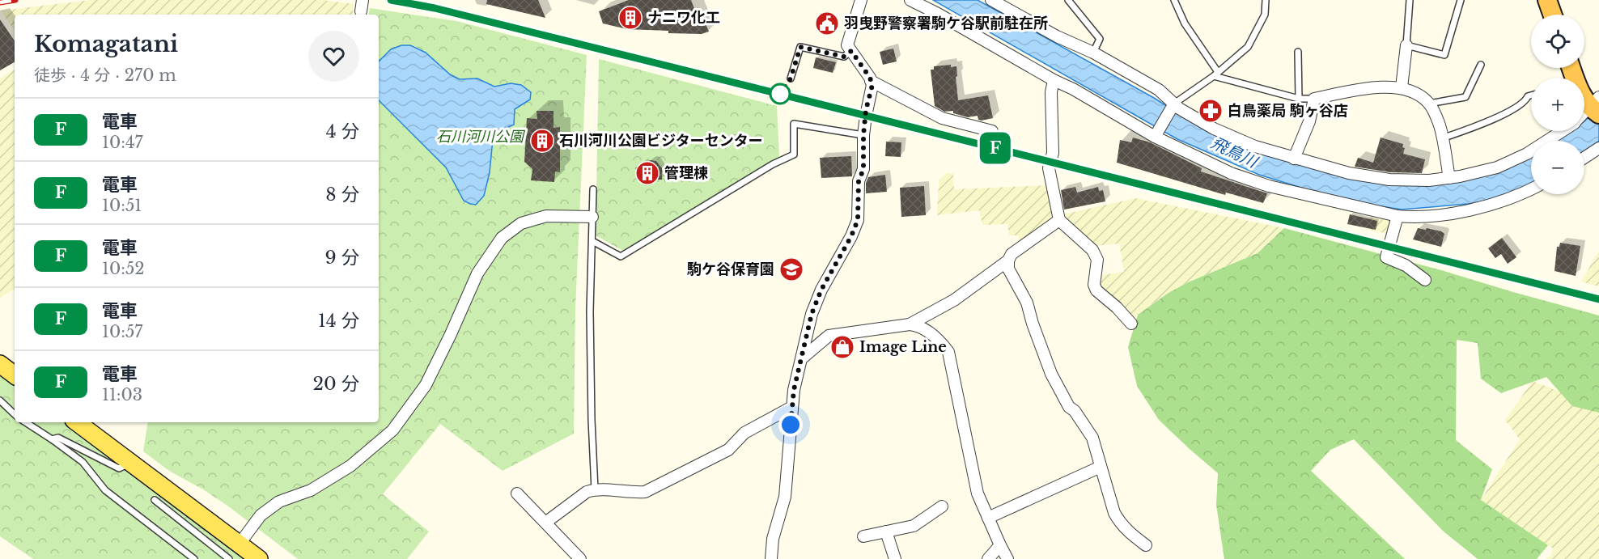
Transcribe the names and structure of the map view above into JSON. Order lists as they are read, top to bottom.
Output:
{
  "water": ["飛鳥川"],
  "parks": ["石川河川公園"],
  "places": {
    "building": ["ナニワ化工", "石川河川公園ビジターセンター", "管理棟"],
    "public building": ["羽曳野警察署駒ケ谷駅前駐在所"],
    "pharmacy": ["白鳥薬局 駒ヶ谷店"],
    "school or university": ["駒ケ谷保育園"],
    "shop": ["Image Line"]
  },
  "page": {
    "on_map": "F",
    "map_buttons": ["+", "−"],
    "heading": ["Komagatani", "徒歩 · 4 分 · 270 m"],
    "list": [
      {
        "mark": "F",
        "name": "電車",
        "note": "10:47",
        "value": "4 分"
      },
      {
        "mark": "F",
        "name": "電車",
        "note": "10:51",
        "value": "8 分"
      },
      {
        "mark": "F",
        "name": "電車",
        "note": "10:52",
        "value": "9 分"
      },
      {
        "mark": "F",
        "name": "電車",
        "note": "10:57",
        "value": "14 分"
      },
      {
        "mark": "F",
        "name": "電車",
        "note": "11:03",
        "value": "20 分"
      }
    ]
  }
}
